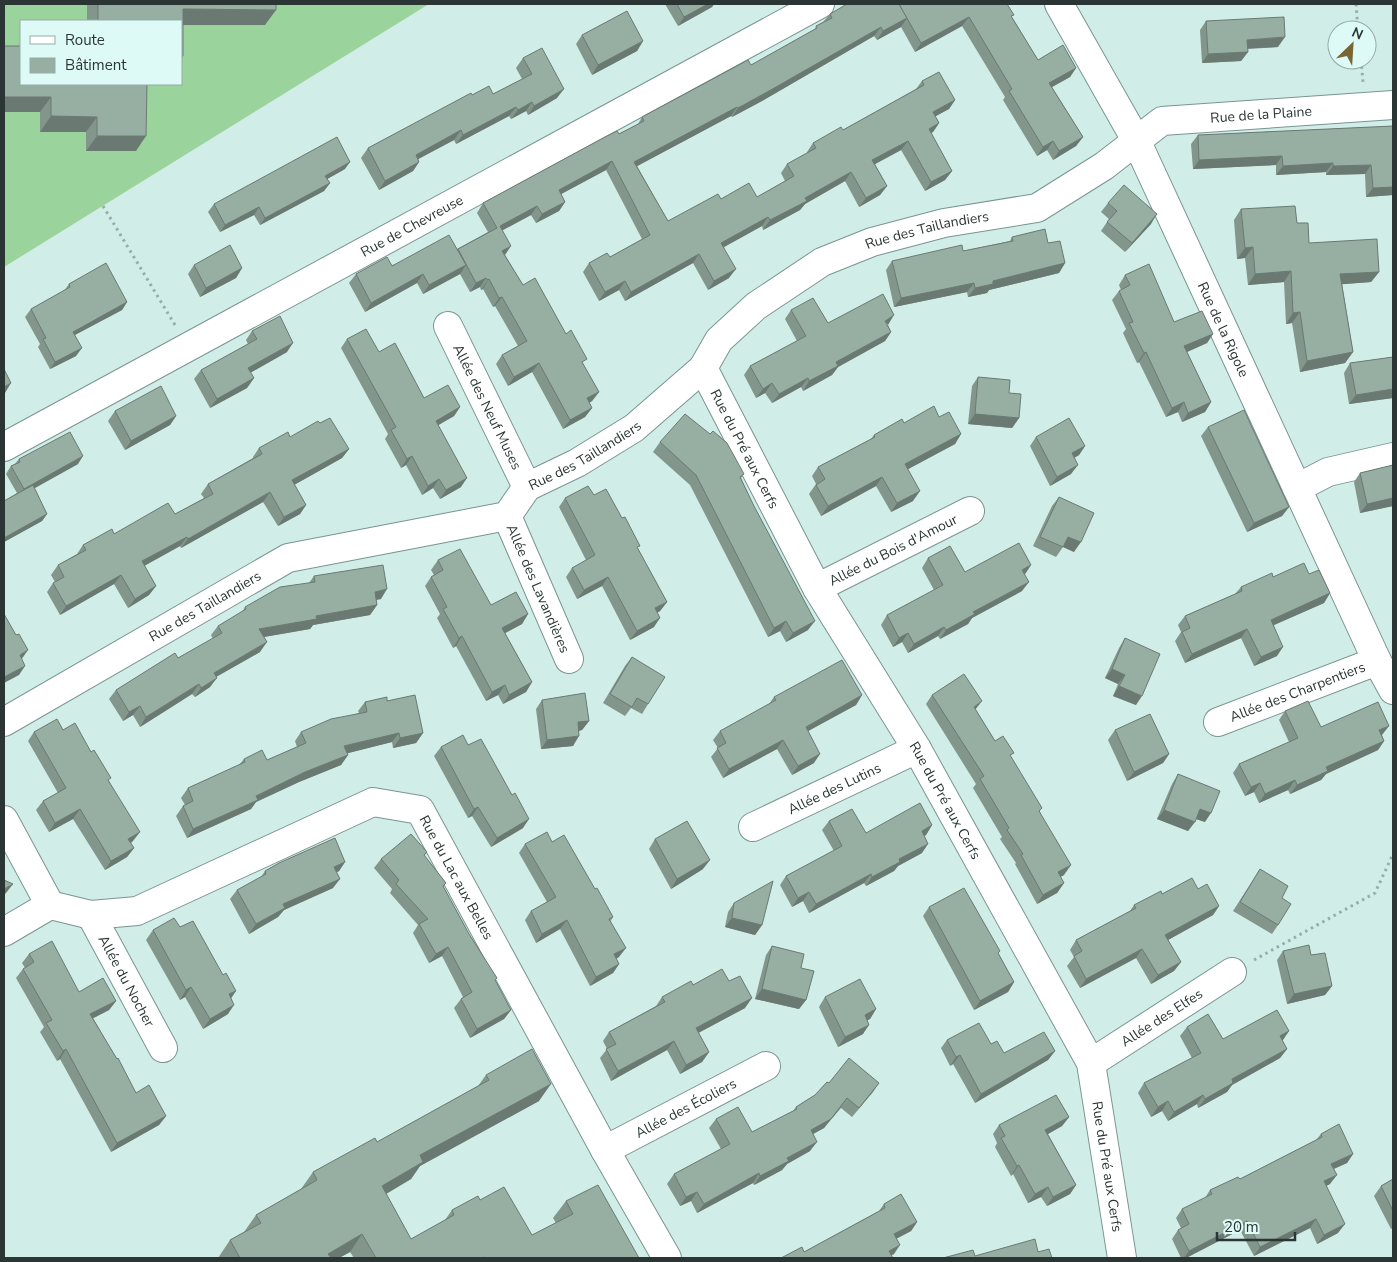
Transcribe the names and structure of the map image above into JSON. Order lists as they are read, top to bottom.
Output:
{
  "streets": {
    "street": [
      "Rue de la Plaine",
      "Rue de Chevreuse",
      "Rue des Taillandiers",
      "Rue de la Rigole",
      "Allée des Neuf Muses",
      "Rue du Pré aux Cerfs",
      "Allée du Bois d'Amour",
      "Allée des Lavandières",
      "Allée des Charpentiers",
      "Allée des Lutins",
      "Rue du Lac aux Belles",
      "Allée du Nocher",
      "Allée des Elfes",
      "Allée des Écoliers"
    ]
  },
  "crossings": [
    ["Rue de la Plaine", "Rue des Taillandiers"],
    ["Rue de la Plaine", "Rue de la Rigole"],
    ["Rue des Taillandiers", "Rue de la Rigole"],
    ["Rue des Taillandiers", "Allée des Neuf Muses"],
    ["Rue des Taillandiers", "Rue du Pré aux Cerfs"],
    ["Rue des Taillandiers", "Allée des Lavandières"],
    ["Rue de la Rigole", "Allée des Charpentiers"],
    ["Rue du Pré aux Cerfs", "Allée du Bois d'Amour"],
    ["Rue du Pré aux Cerfs", "Allée des Lutins"],
    ["Rue du Pré aux Cerfs", "Allée des Elfes"],
    ["Rue du Lac aux Belles", "Allée du Nocher"],
    ["Rue du Lac aux Belles", "Allée des Écoliers"]
  ],
  "legend": ["Route", "Bâtiment"],
  "scale_bar": "20 m",
  "north": "top right"
}
